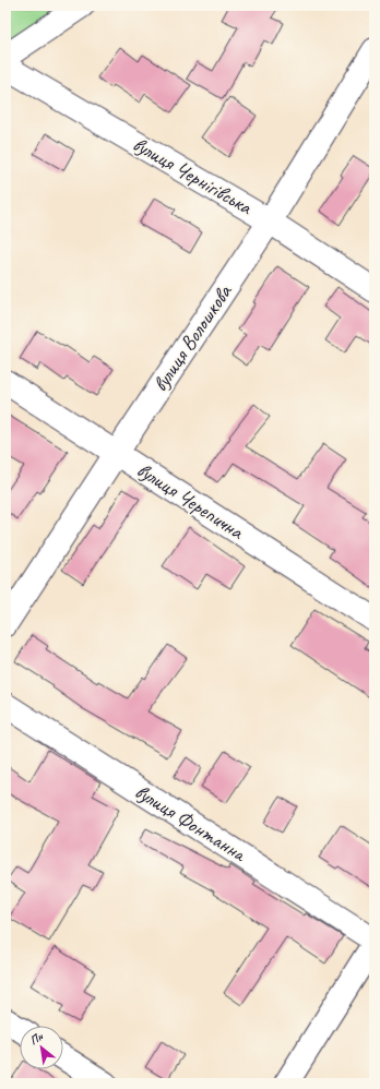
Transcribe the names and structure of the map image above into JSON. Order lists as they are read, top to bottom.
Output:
{
  "streets": {
    "street": [
      "вулиця Чернігівська",
      "вулиця Волошкова",
      "вулиця Черепична",
      "вулиця Фонтанна"
    ]
  },
  "crossings": [
    ["вулиця Чернігівська", "вулиця Волошкова"],
    ["вулиця Волошкова", "вулиця Черепична"]
  ],
  "north": "top left"
}
